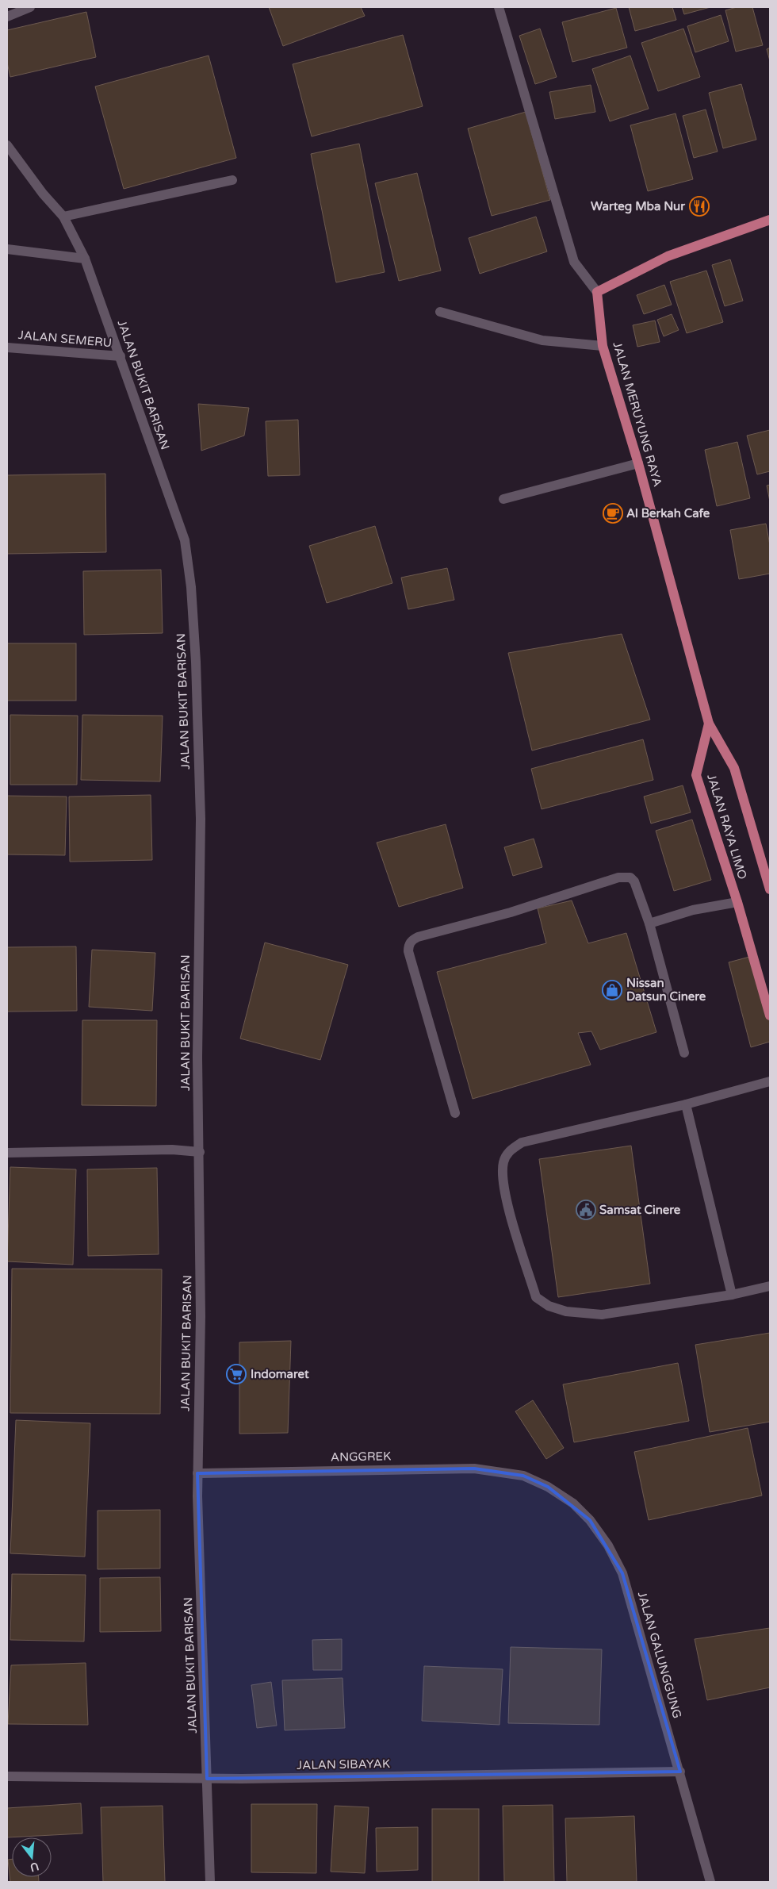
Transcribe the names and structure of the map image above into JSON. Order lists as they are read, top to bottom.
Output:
{
  "streets": {
    "main road": ["JALAN MERUYUNG RAYA", "JALAN RAYA LIMO"],
    "street": [
      "JALAN SEMERU",
      "JALAN BUKIT BARISAN",
      "ANGGREK",
      "JALAN GALUNGGUNG",
      "JALAN SIBAYAK"
    ]
  },
  "crossings": [
    ["JALAN SEMERU", "JALAN BUKIT BARISAN"],
    ["JALAN BUKIT BARISAN", "ANGGREK"],
    ["JALAN BUKIT BARISAN", "JALAN SIBAYAK"],
    ["JALAN MERUYUNG RAYA", "JALAN RAYA LIMO"],
    ["ANGGREK", "JALAN GALUNGGUNG"],
    ["JALAN GALUNGGUNG", "JALAN SIBAYAK"]
  ],
  "places": {
    "restaurant": ["Warteg Mba Nur"],
    "cafe": ["Al Berkah Cafe"],
    "shop": ["Nissan Datsun Cinere"],
    "public building": ["Samsat Cinere"],
    "supermarket": ["Indomaret"]
  },
  "north": "bottom"
}
